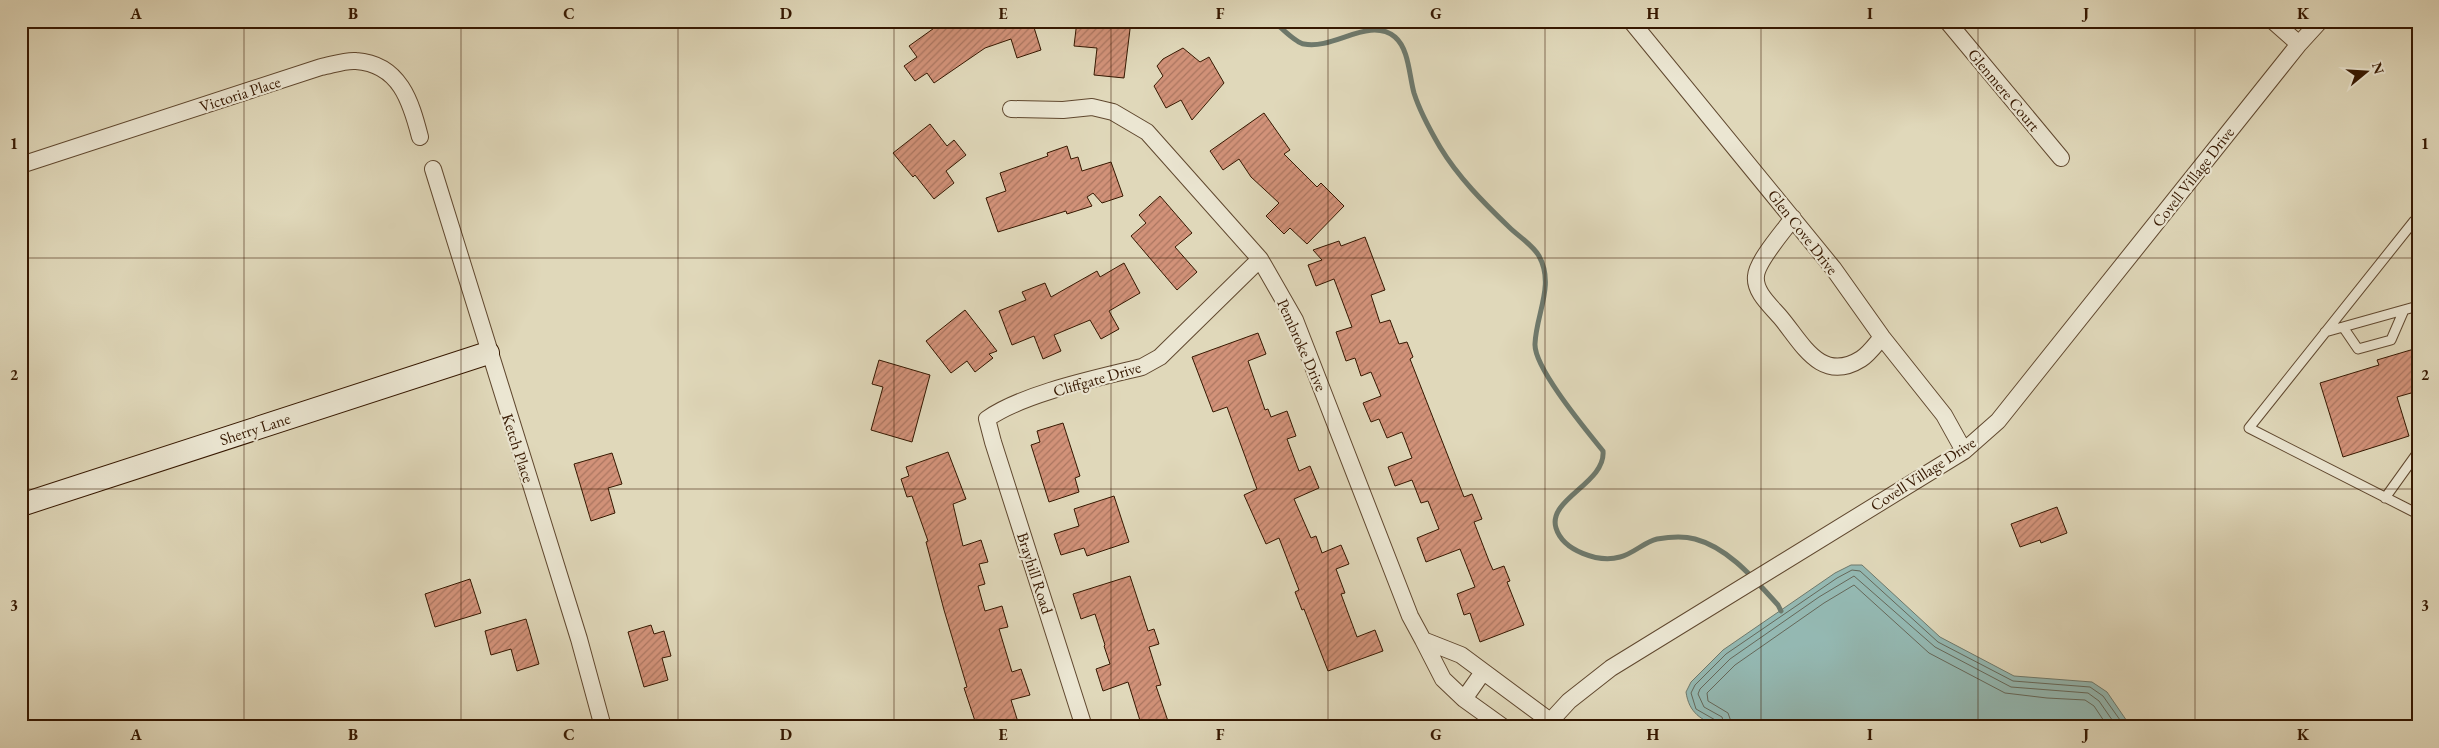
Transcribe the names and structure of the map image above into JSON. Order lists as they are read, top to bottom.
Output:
{
  "streets": {
    "street": [
      "Glenmere Court",
      "Victoria Place",
      "Covell Village Drive",
      "Glen Cove Drive",
      "Pembroke Drive",
      "Cliffgate Drive",
      "Sherry Lane",
      "Ketch Place",
      "Brayhill Road"
    ]
  },
  "crossings": [
    ["Covell Village Drive", "Glen Cove Drive"],
    ["Pembroke Drive", "Cliffgate Drive"],
    ["Cliffgate Drive", "Brayhill Road"],
    ["Sherry Lane", "Ketch Place"]
  ],
  "north": "right",
  "grid": {
    "columns": [
      "A",
      "B",
      "C",
      "D",
      "E",
      "F",
      "G",
      "H",
      "I",
      "J",
      "K"
    ],
    "rows": ["1", "2", "3"]
  }
}
